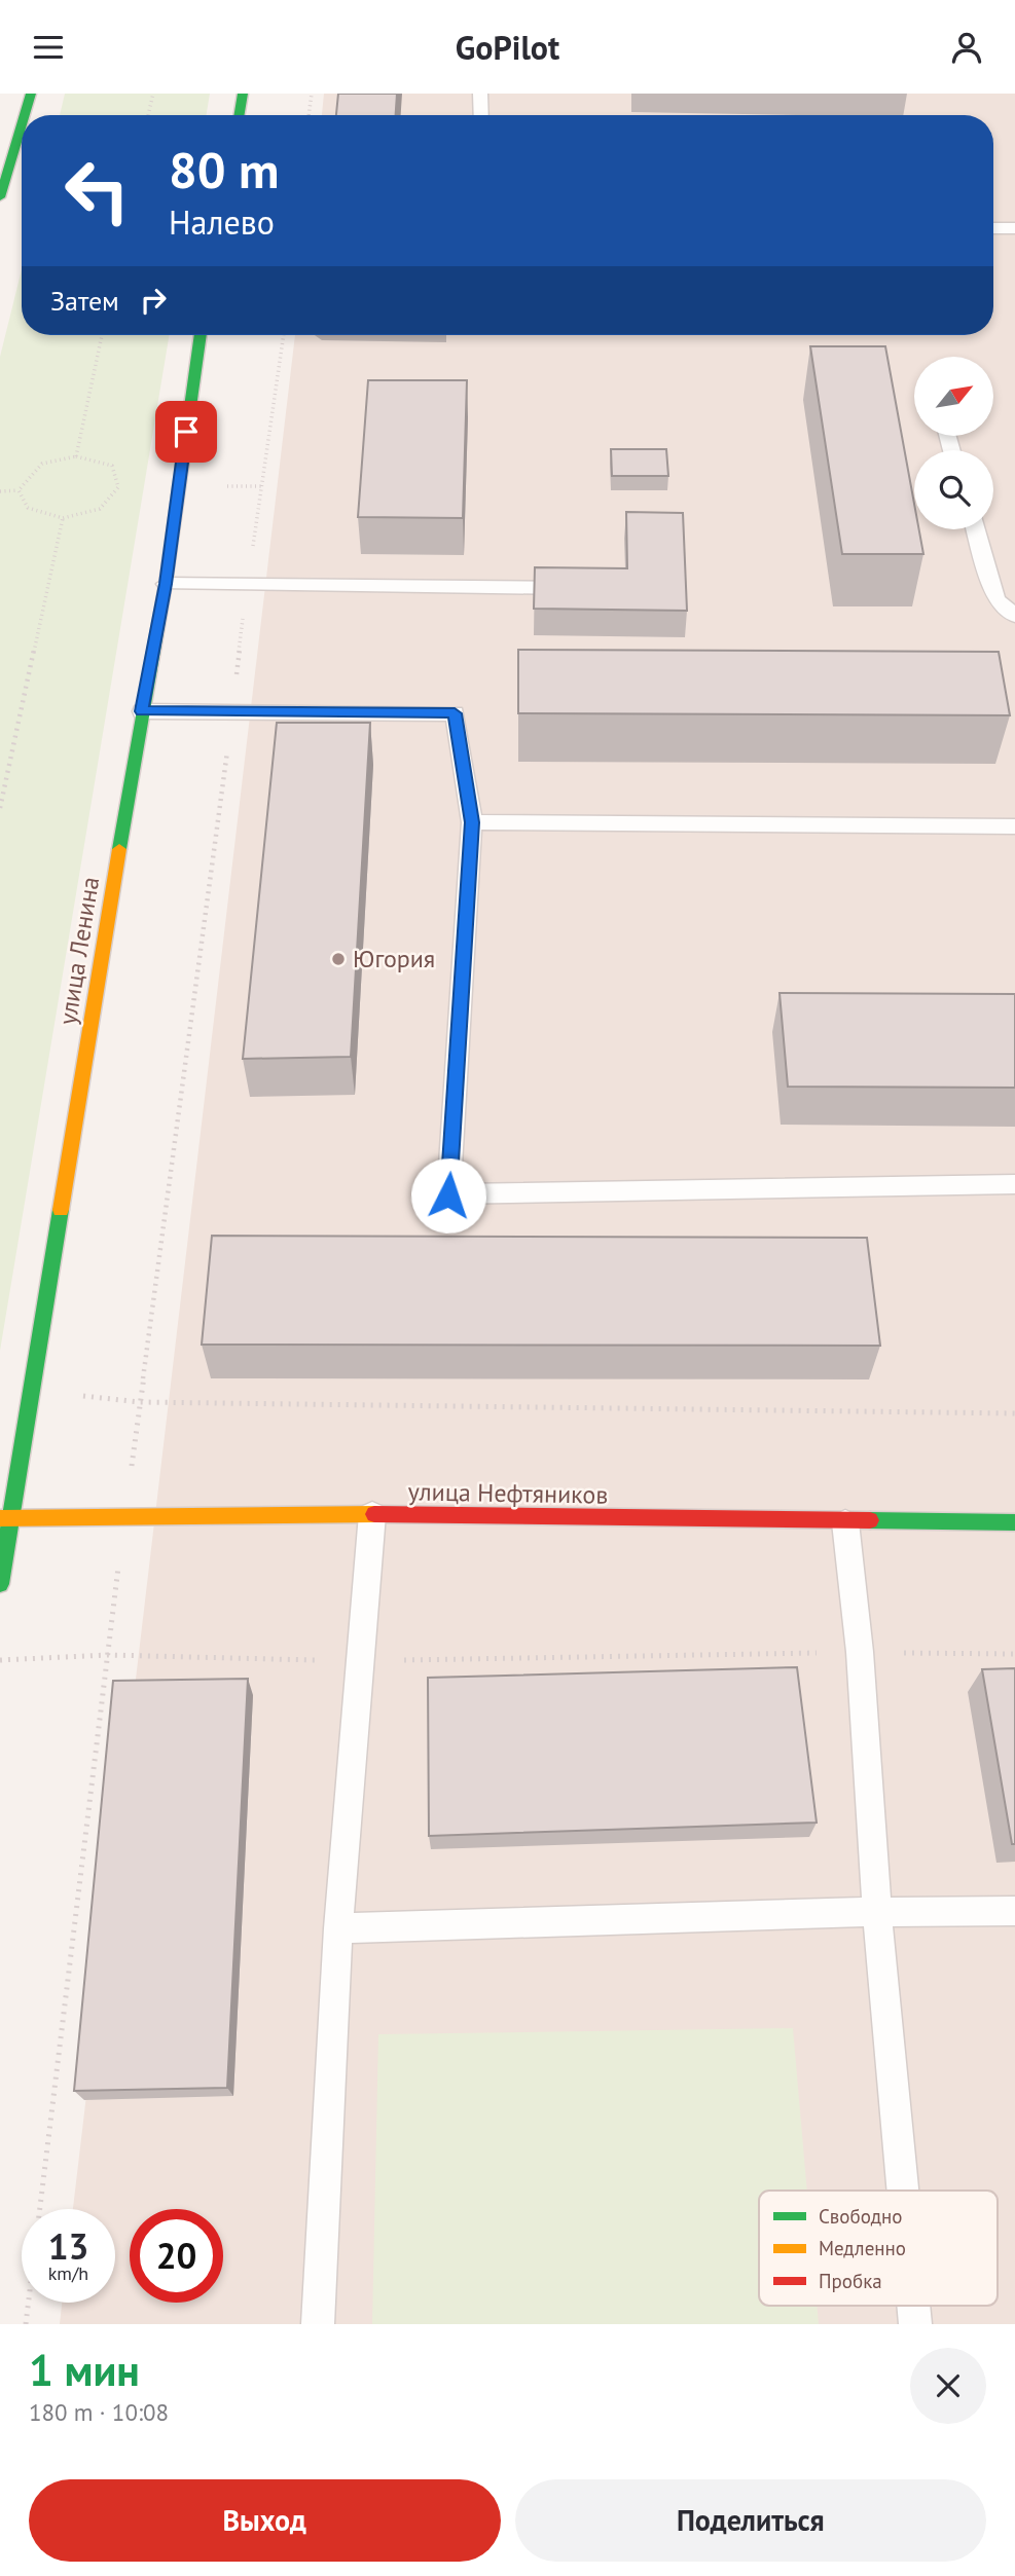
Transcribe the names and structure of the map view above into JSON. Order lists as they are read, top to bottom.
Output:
{
  "streets": {
    "main road": ["улица Ленина", "улица Нефтяников"]
  },
  "crossings": [
    ["улица Ленина", "улица Нефтяников"]
  ],
  "places": ["Югория"],
  "legend": ["Свободно", "Медленно", "Пробка"],
  "north": "top right",
  "page": {
    "header": "GoPilot",
    "turn": ["80 m", "Налево"],
    "then": "Затем",
    "speed": "13 km/h",
    "limit": "20",
    "heading": ["1 мин", "180 m · 10:08"],
    "buttons": ["Выход", "Поделиться"]
  }
}
